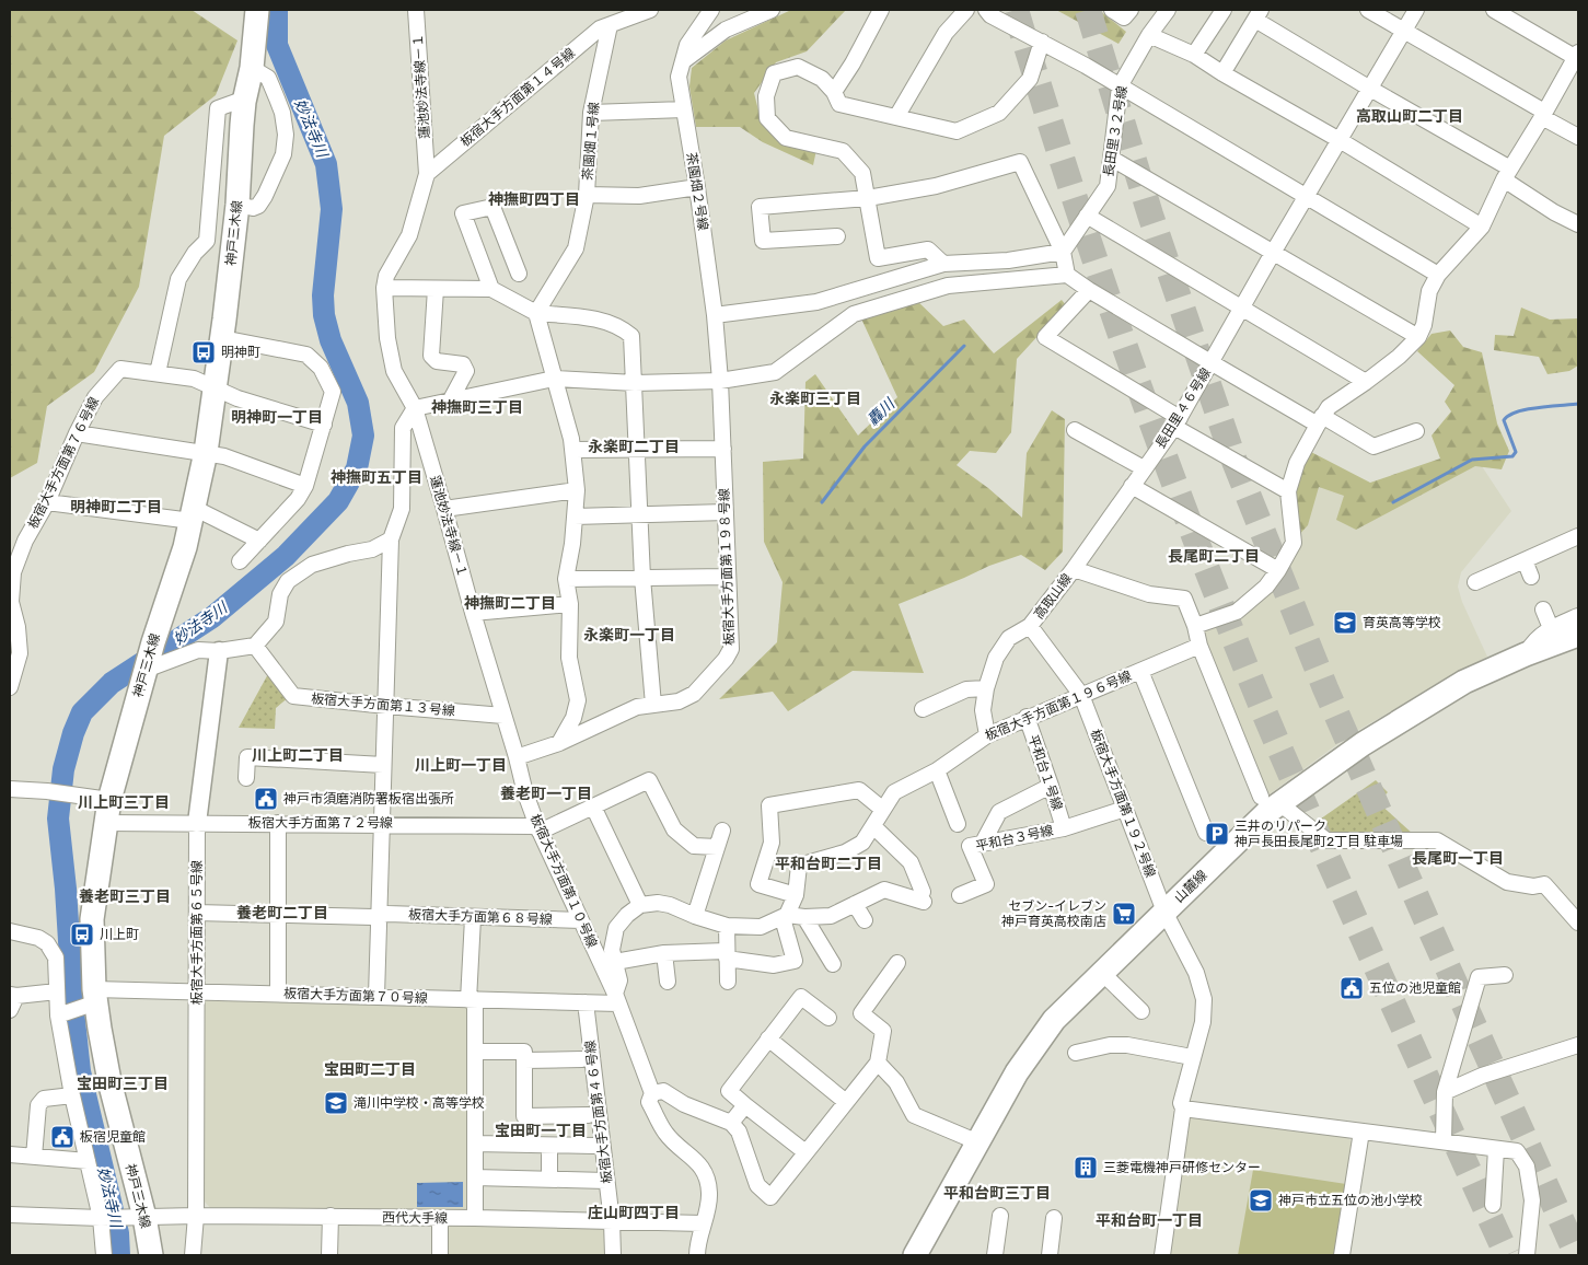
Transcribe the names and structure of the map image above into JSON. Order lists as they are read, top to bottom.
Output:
{
  "streets": {
    "main road": ["神戸三木線", "山麓線"],
    "street": [
      "蓮池妙法寺線－１",
      "板宿大手方面第１４号線",
      "長田里３２号線",
      "茶園畑１号線",
      "茶園畑２号線",
      "長田里４６号線",
      "板宿大手方面第７６号線",
      "板宿大手方面第１９８号線",
      "高取山線",
      "板宿大手方面第１３号線",
      "板宿大手方面第１９６号線",
      "平和台１号線",
      "板宿大手方面第１９２号線",
      "板宿大手方面第７２号線",
      "平和台３号線",
      "板宿大手方面第１０号線",
      "板宿大手方面第６８号線",
      "板宿大手方面第６５号線",
      "板宿大手方面第７０号線",
      "板宿大手方面第４６号線",
      "西代大手線"
    ]
  },
  "crossings": [
    ["蓮池妙法寺線－１", "板宿大手方面第１４号線"],
    ["蓮池妙法寺線－１", "板宿大手方面第１３号線"],
    ["蓮池妙法寺線－１", "板宿大手方面第１０号線"],
    ["板宿大手方面第１４号線", "茶園畑１号線"],
    ["茶園畑２号線", "板宿大手方面第１９８号線"],
    ["神戸三木線", "板宿大手方面第７６号線"],
    ["神戸三木線", "板宿大手方面第７２号線"],
    ["神戸三木線", "板宿大手方面第７０号線"],
    ["神戸三木線", "西代大手線"],
    ["長田里４６号線", "高取山線"],
    ["高取山線", "板宿大手方面第１９６号線"],
    ["高取山線", "板宿大手方面第１９２号線"],
    ["板宿大手方面第１９６号線", "平和台１号線"],
    ["板宿大手方面第１９６号線", "板宿大手方面第１９２号線"],
    ["平和台１号線", "平和台３号線"],
    ["板宿大手方面第１９２号線", "平和台３号線"],
    ["板宿大手方面第１９２号線", "山麓線"],
    ["板宿大手方面第７２号線", "板宿大手方面第１０号線"],
    ["板宿大手方面第７２号線", "板宿大手方面第６５号線"],
    ["板宿大手方面第１０号線", "板宿大手方面第６８号線"],
    ["板宿大手方面第１０号線", "板宿大手方面第７０号線"],
    ["板宿大手方面第１０号線", "西代大手線"],
    ["板宿大手方面第６８号線", "板宿大手方面第６５号線"],
    ["板宿大手方面第６５号線", "板宿大手方面第７０号線"],
    ["板宿大手方面第６５号線", "西代大手線"],
    ["板宿大手方面第７０号線", "板宿大手方面第４６号線"],
    ["板宿大手方面第４６号線", "西代大手線"]
  ],
  "districts": [
    "高取山町二丁目",
    "神撫町四丁目",
    "永楽町三丁目",
    "神撫町三丁目",
    "明神町一丁目",
    "永楽町二丁目",
    "神撫町五丁目",
    "明神町二丁目",
    "長尾町二丁目",
    "神撫町二丁目",
    "永楽町一丁目",
    "川上町二丁目",
    "川上町一丁目",
    "養老町一丁目",
    "川上町三丁目",
    "長尾町一丁目",
    "平和台町二丁目",
    "養老町三丁目",
    "養老町二丁目",
    "宝田町二丁目",
    "宝田町三丁目",
    "宝田町一丁目",
    "平和台町三丁目",
    "庄山町四丁目",
    "平和台町一丁目"
  ],
  "water": ["妙法寺川", "轟川"],
  "places": {
    "bus stop": ["明神町", "川上町"],
    "school or university": ["育英高等学校", "滝川中学校・高等学校", "神戸市立五位の池小学校"],
    "public building": ["神戸市須磨消防署板宿出張所", "五位の池児童館", "板宿児童館"],
    "parking": ["三井のリパーク 神戸長田長尾町2丁目 駐車場"],
    "supermarket": ["セブン-イレブン 神戸育英高校南店"],
    "building": ["三菱電機神戸研修センター"]
  }
}
